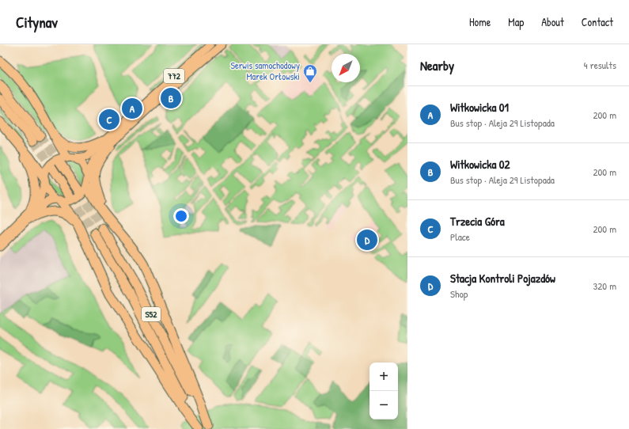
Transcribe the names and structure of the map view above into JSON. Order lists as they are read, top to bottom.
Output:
{
  "streets": {
    "highway": ["S52"],
    "main road": ["772"]
  },
  "places": {
    "shop": ["Serwis samochodowy Marek Orłowski"]
  },
  "north": "bottom left",
  "page": {
    "header": "Citynav",
    "nav": [
      "Home",
      "Map",
      "About",
      "Contact"
    ],
    "heading": ["Nearby", "4 results"],
    "list": [
      {
        "mark": "A",
        "name": "Witkowicka 01",
        "note": "Bus stop · Aleja 29 Listopada",
        "value": "200 m"
      },
      {
        "mark": "B",
        "name": "Witkowicka 02",
        "note": "Bus stop · Aleja 29 Listopada",
        "value": "200 m"
      },
      {
        "mark": "C",
        "name": "Trzecia Góra",
        "note": "Place",
        "value": "200 m"
      },
      {
        "mark": "D",
        "name": "Stacja Kontroli Pojazdów",
        "note": "Shop",
        "value": "320 m"
      }
    ],
    "pins": [
      "B",
      "A",
      "C",
      "D"
    ],
    "map_buttons": ["+", "−"]
  }
}
